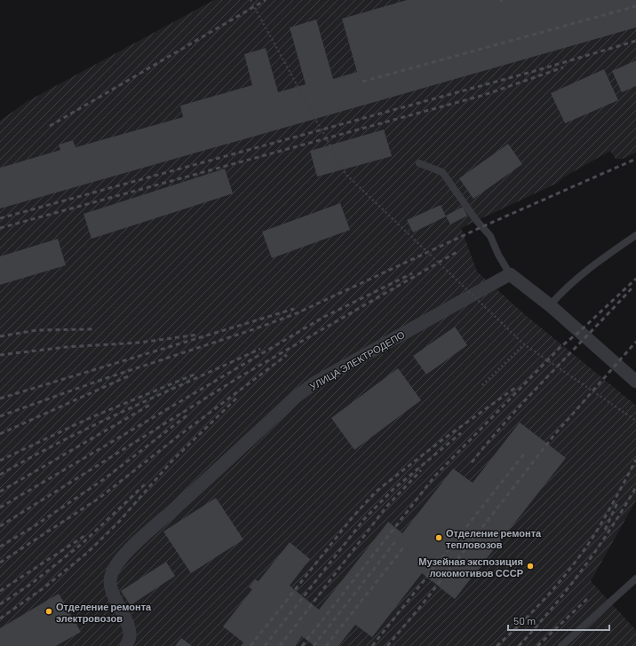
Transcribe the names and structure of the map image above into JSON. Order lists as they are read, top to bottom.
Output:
{
  "streets": {
    "street": ["УЛИЦА ЭЛЕКТРОДЕПО"]
  },
  "places": ["Отделение ремонта тепловозов", "Музейная экспозиция локомотивов СССР", "Отделение ремонта электровозов"],
  "scale_bar": "50 m"
}
